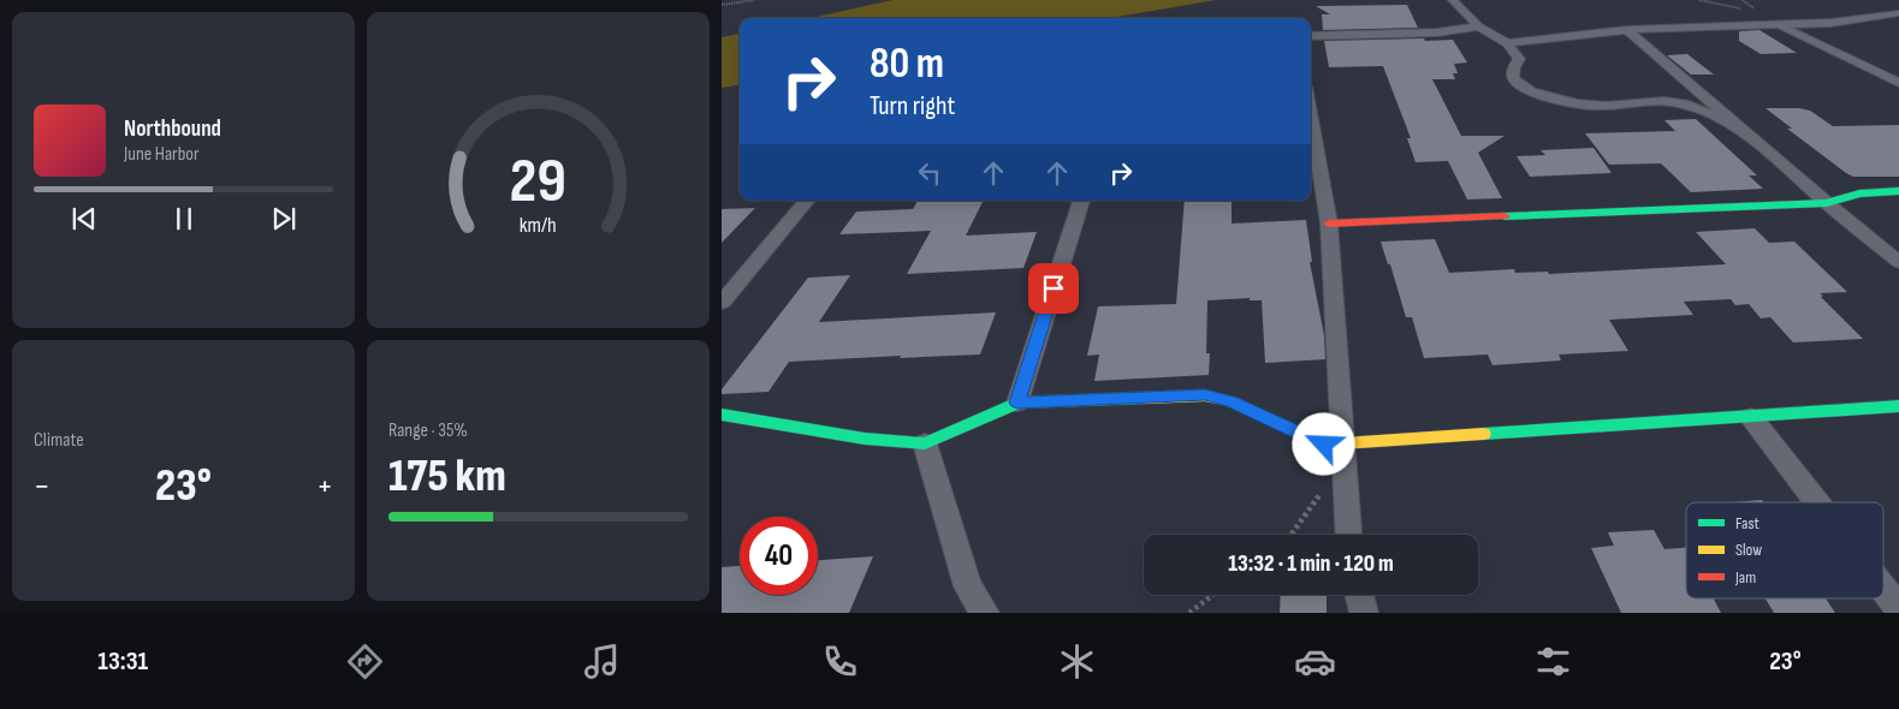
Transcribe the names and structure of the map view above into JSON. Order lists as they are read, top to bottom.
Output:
{
  "legend": ["Fast", "Slow", "Jam"],
  "page": {
    "turn": ["80 m", "Turn right"],
    "song": ["Northbound", "June Harbor"],
    "tile": [
      "Climate",
      ["Range · 35%", "175 km"]
    ],
    "heat": ["−", "23°", "+"],
    "limit": "40",
    "trip": "13:32 · 1 min · 120 m",
    "tabs": ["13:31", "23°"],
    "gauge": ["29", "km/h"]
  }
}
